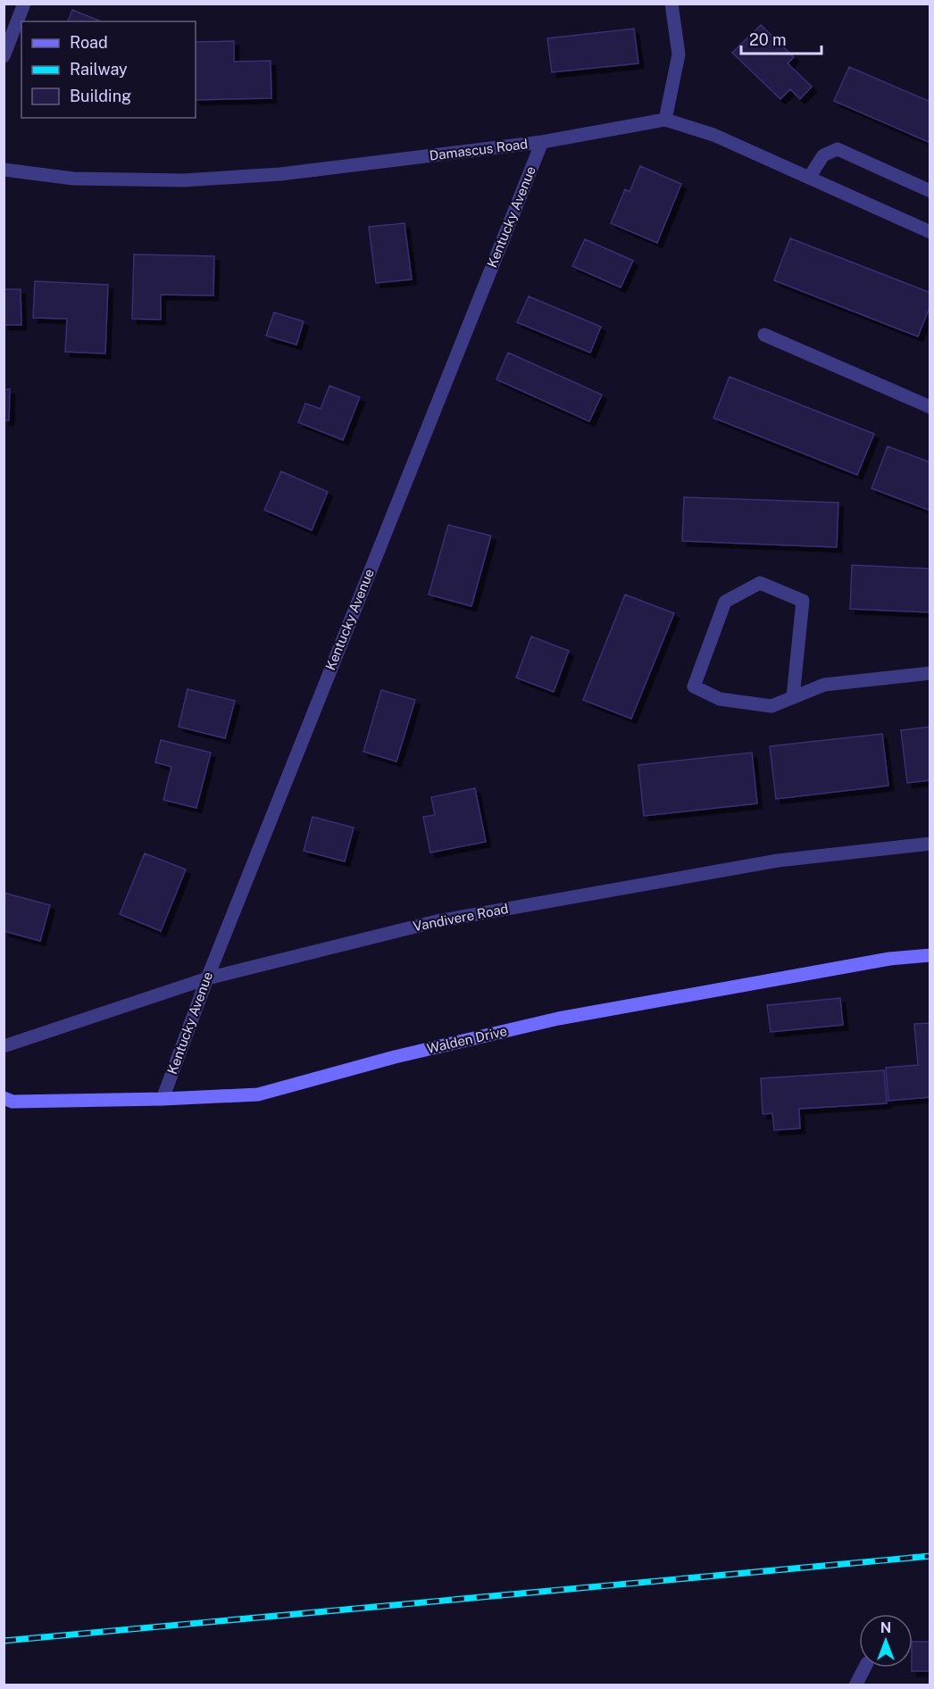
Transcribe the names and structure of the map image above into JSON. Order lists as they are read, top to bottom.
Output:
{
  "streets": {
    "street": [
      "Damascus Road",
      "Kentucky Avenue",
      "Vandivere Road",
      "Walden Drive"
    ]
  },
  "crossings": [
    ["Damascus Road", "Kentucky Avenue"],
    ["Kentucky Avenue", "Vandivere Road"],
    ["Kentucky Avenue", "Walden Drive"]
  ],
  "legend": ["Road", "Railway", "Building"],
  "scale_bar": "20 m",
  "north": "top"
}
